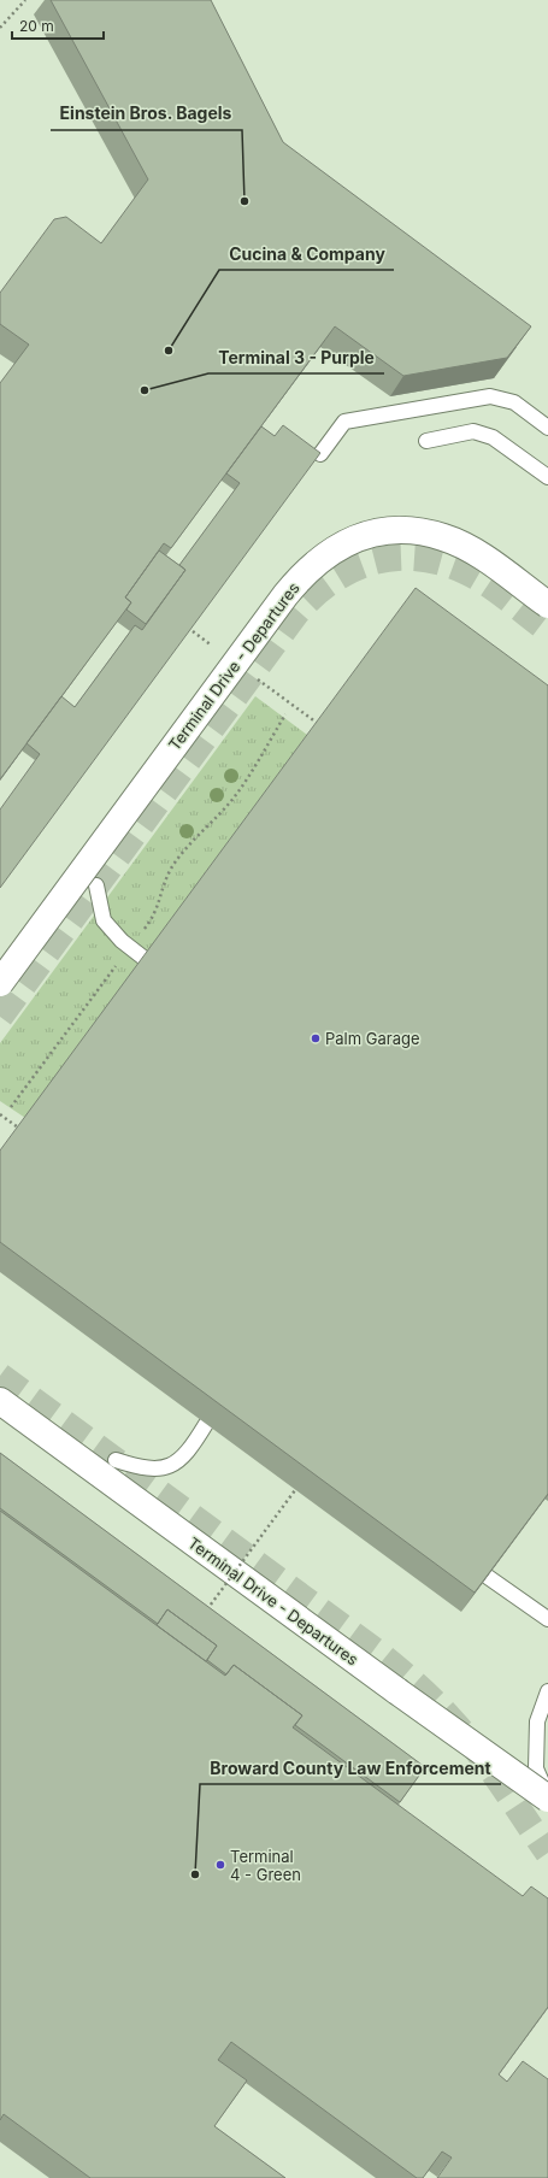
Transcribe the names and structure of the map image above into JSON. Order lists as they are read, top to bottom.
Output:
{
  "streets": {
    "street": ["Terminal Drive - Departures"]
  },
  "places": [
    "Einstein Bros. Bagels",
    "Cucina & Company",
    "Terminal 3 - Purple",
    "Palm Garage",
    "Terminal 4 - Green",
    "Broward County Law Enforcement"
  ],
  "scale_bar": "20 m"
}
